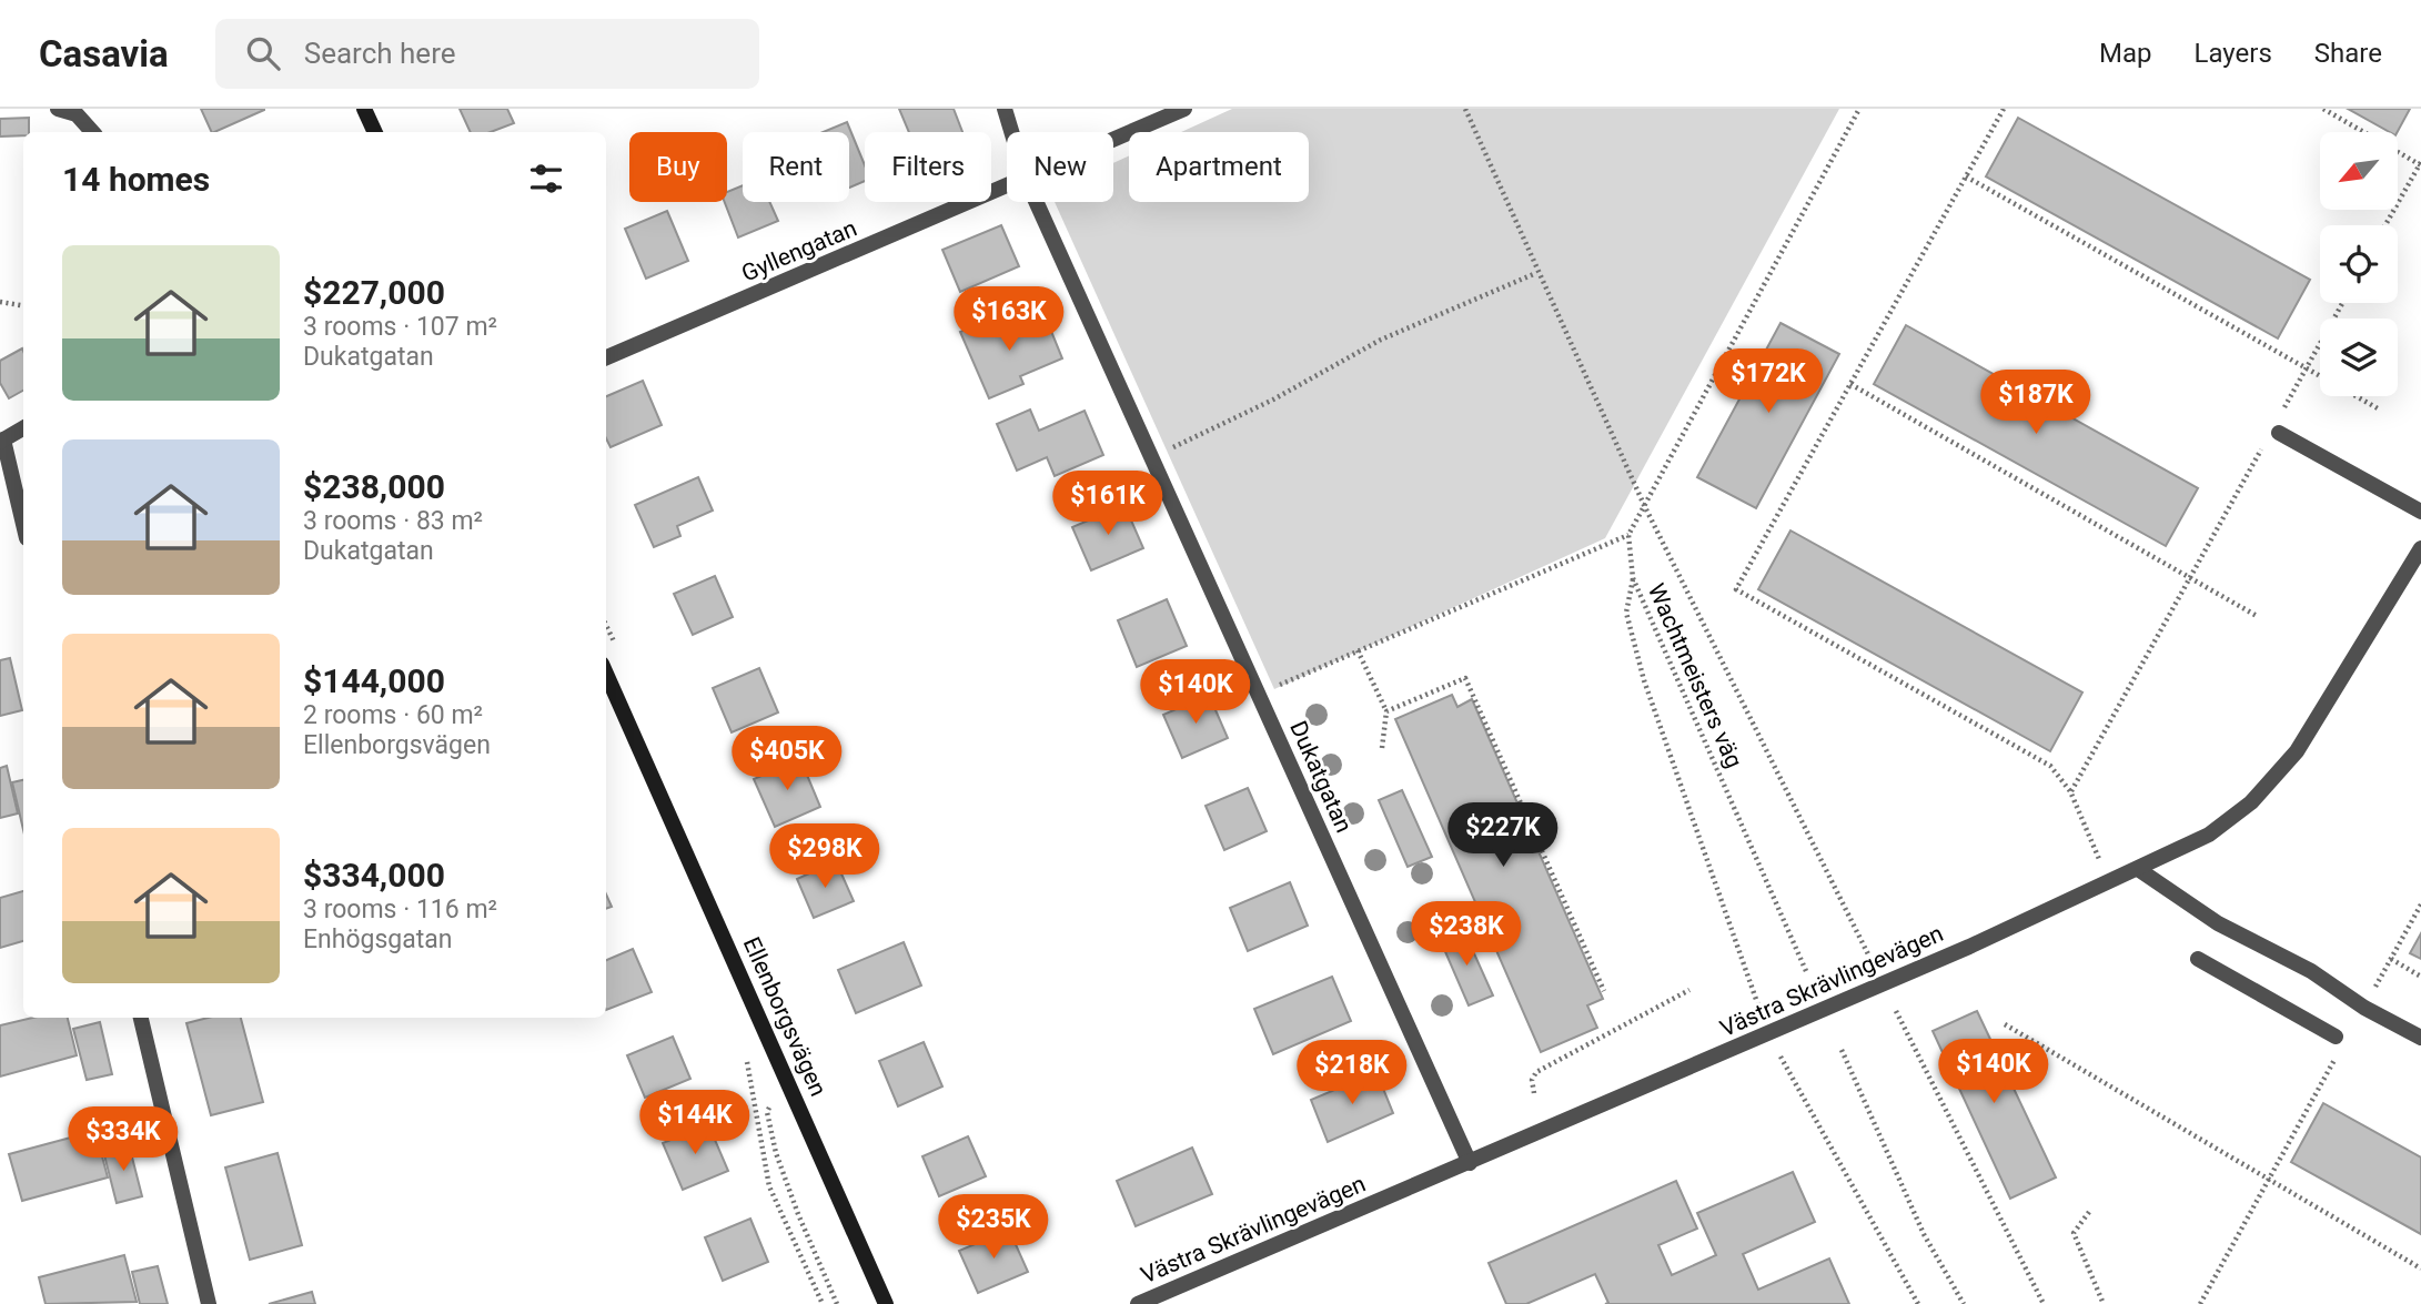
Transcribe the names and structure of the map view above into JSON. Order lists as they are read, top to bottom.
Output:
{
  "streets": {
    "street": [
      "Gyllengatan",
      "Dukatgatan",
      "Västra Skrävlingevägen",
      "Ellenborgsvägen"
    ],
    "path": ["Wachtmeisters väg"]
  },
  "crossings": [
    ["Dukatgatan", "Västra Skrävlingevägen"]
  ],
  "north": "bottom left",
  "page": {
    "header": "Casavia",
    "search": "Search here",
    "nav": ["Map", "Layers", "Share"],
    "chip": [
      "Buy",
      "Rent",
      "Filters",
      "New",
      "Apartment"
    ],
    "heading": "14 homes",
    "list": [
      {
        "name": "$227,000",
        "note": "3 rooms · 107 m² · Dukatgatan"
      },
      {
        "name": "$238,000",
        "note": "3 rooms · 83 m² · Dukatgatan"
      },
      {
        "name": "$144,000",
        "note": "2 rooms · 60 m² · Ellenborgsvägen"
      },
      {
        "name": "$334,000",
        "note": "3 rooms · 116 m² · Enhögsgatan"
      }
    ],
    "price": [
      "$163K",
      "$172K",
      "$187K",
      "$161K",
      "$140K",
      "$405K",
      "$227K",
      "$298K",
      "$238K",
      "$140K",
      "$218K",
      "$144K",
      "$334K",
      "$235K"
    ]
  }
}
